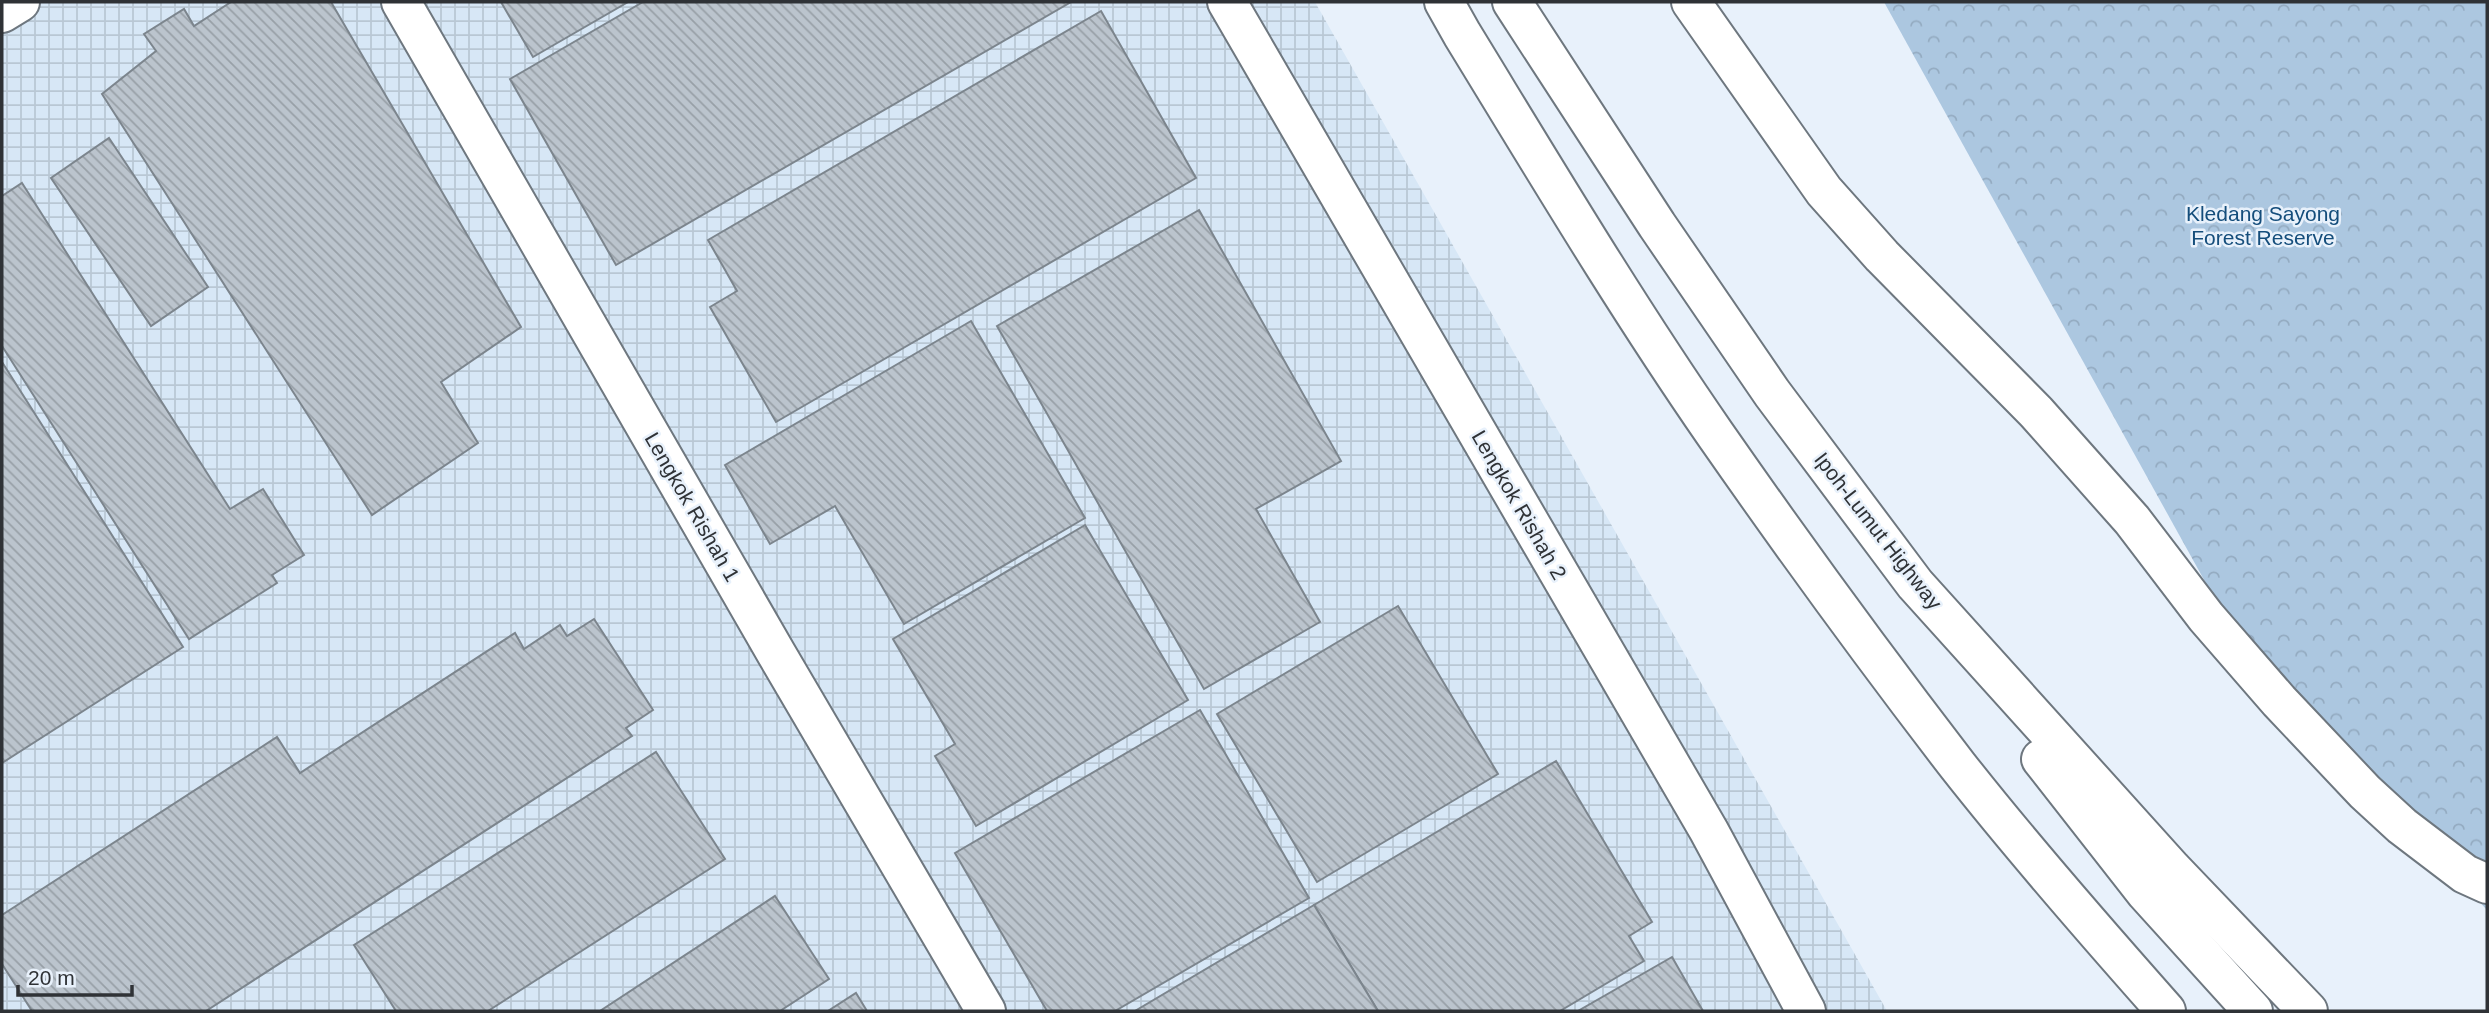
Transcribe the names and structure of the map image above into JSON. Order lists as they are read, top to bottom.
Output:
{
  "streets": {
    "main road": ["Lengkok Rishah 2", "Lengkok Rishah 1", "Ipoh-Lumut Highway"]
  },
  "parks": ["Kledang Sayong Forest Reserve"],
  "scale_bar": "20 m"
}
